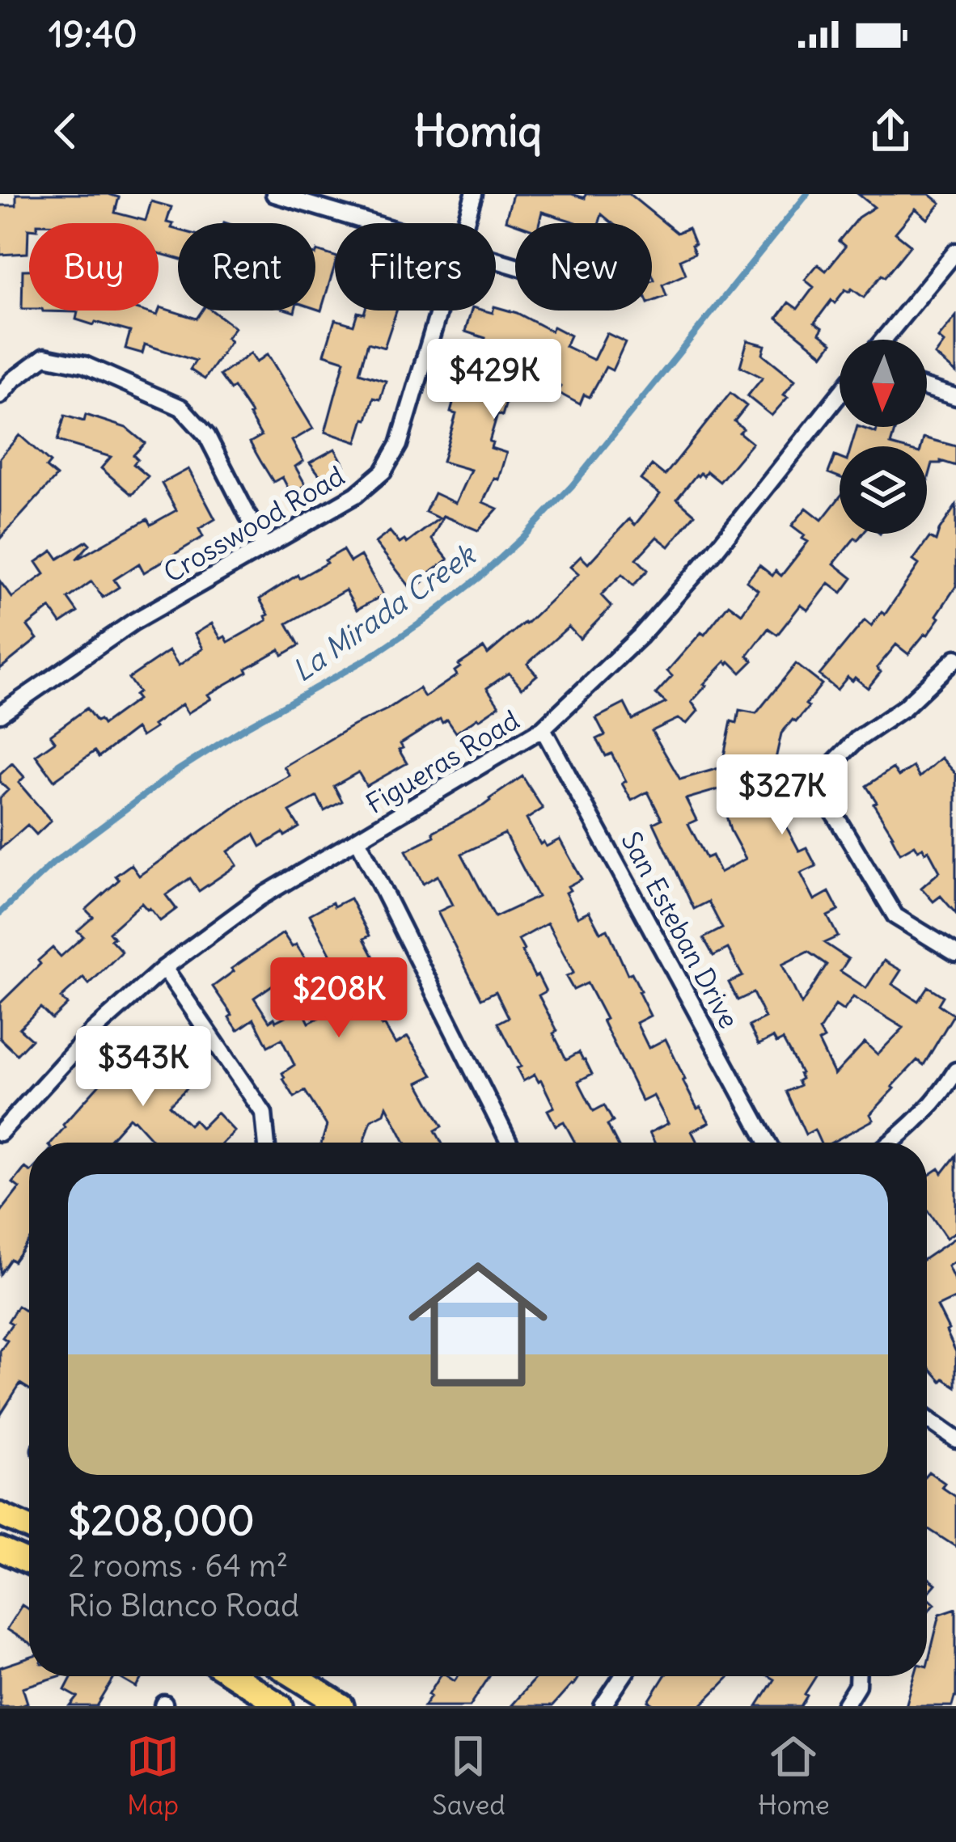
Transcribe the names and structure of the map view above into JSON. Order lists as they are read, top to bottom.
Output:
{
  "streets": {
    "street": ["Crosswood Road", "Figueras Road", "San Esteban Drive"]
  },
  "crossings": [
    ["Figueras Road", "San Esteban Drive"]
  ],
  "water": ["La Mirada Creek"],
  "north": "bottom",
  "page": {
    "status": "19:40",
    "header": "Homiq",
    "chip": [
      "Buy",
      "Rent",
      "Filters",
      "New"
    ],
    "price": [
      "$429K",
      "$327K",
      "$208K",
      "$343K"
    ],
    "list": [
      {
        "name": "$208,000",
        "note": "2 rooms · 64 m² · Rio Blanco Road"
      }
    ],
    "tabs": ["Map", "Saved", "Home"]
  }
}
